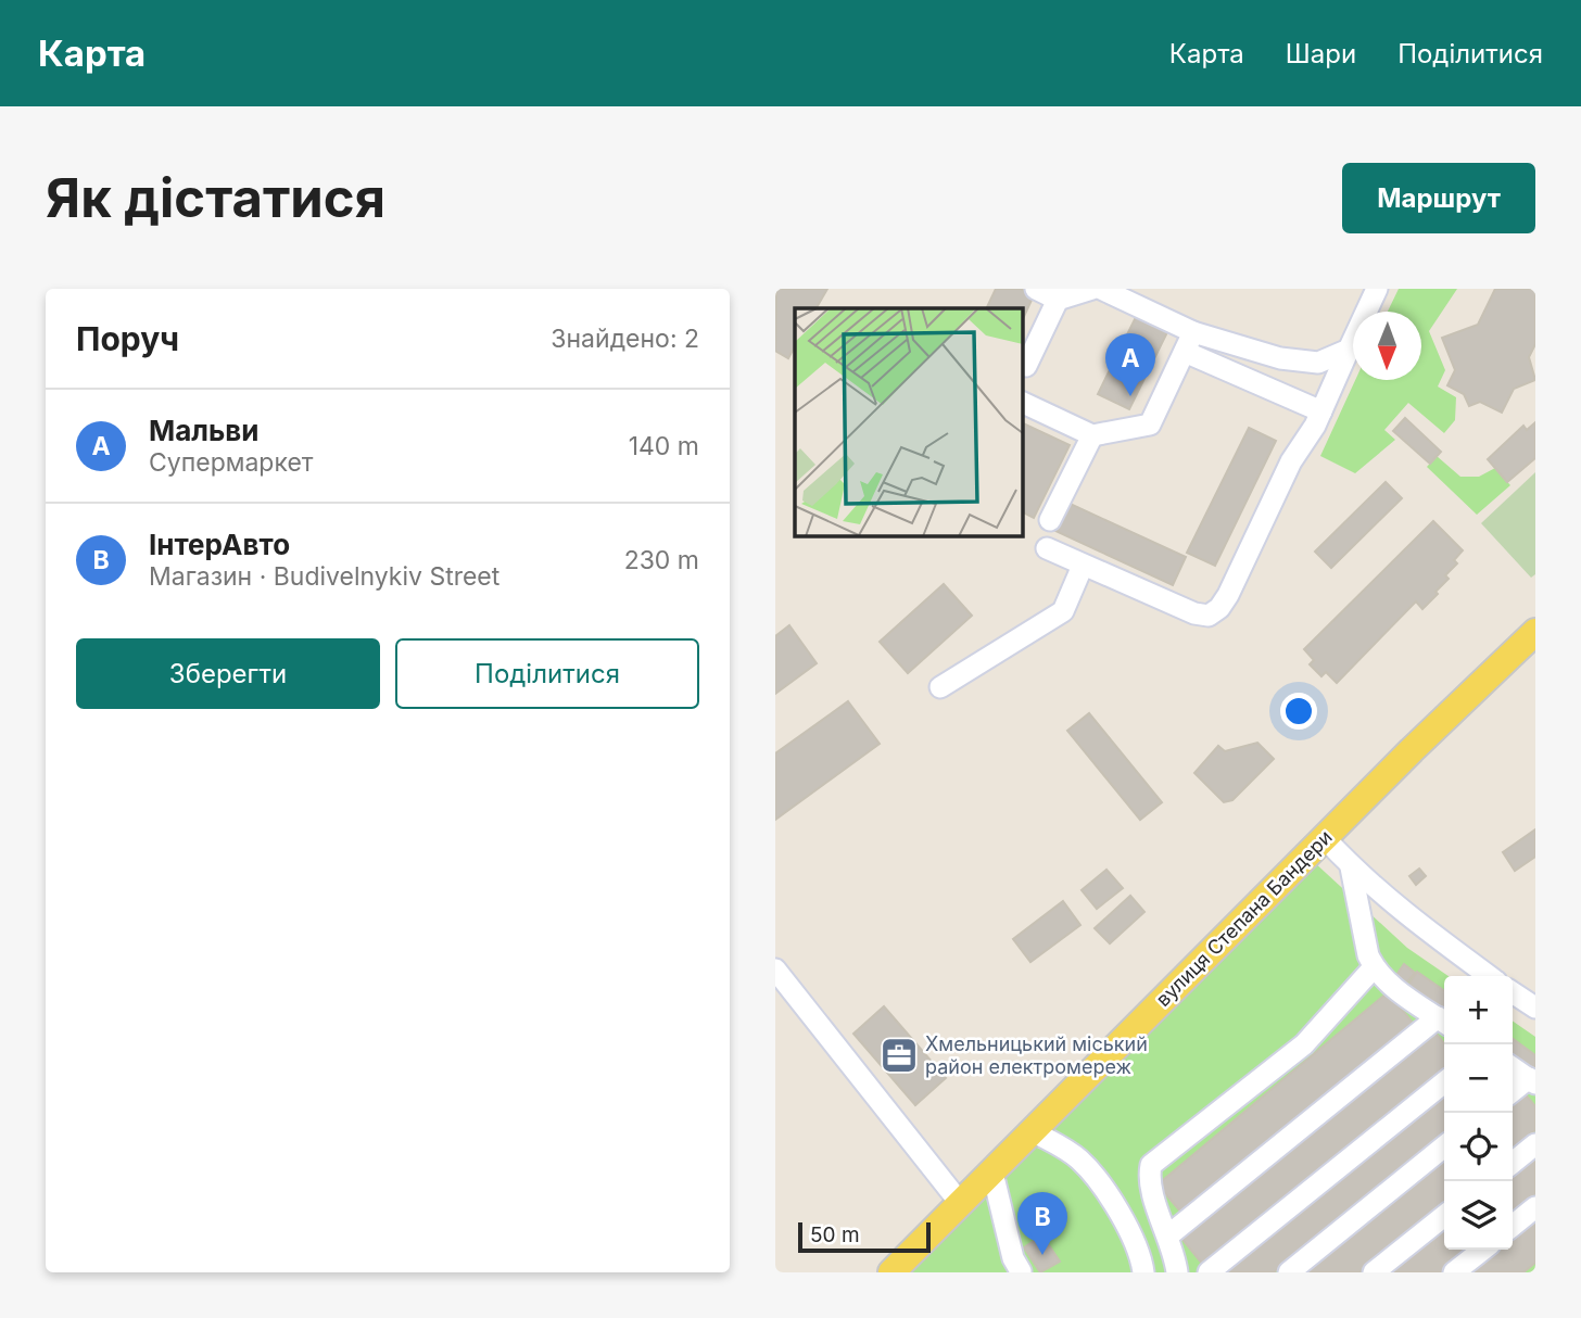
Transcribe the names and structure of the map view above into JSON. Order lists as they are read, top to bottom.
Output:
{
  "streets": {
    "main road": ["вулиця Степана Бандери"]
  },
  "places": {
    "office": ["Хмельницький міський район електромереж"]
  },
  "scale_bar": "50 m",
  "north": "bottom",
  "page": {
    "header": "Карта",
    "nav": ["Карта", "Шари", "Поділитися"],
    "buttons": [
      "Маршрут",
      ["Зберегти", "Поділитися"]
    ],
    "title": "Як дістатися",
    "heading": ["Поруч", "Знайдено: 2"],
    "pins": ["A", "B"],
    "list": [
      {
        "mark": "A",
        "name": "Мальви",
        "note": "Супермаркет",
        "value": "140 m"
      },
      {
        "mark": "B",
        "name": "ІнтерАвто",
        "note": "Магазин · Budivelnykiv Street",
        "value": "230 m"
      }
    ],
    "map_buttons": ["+", "−"],
    "scale": "50 m"
  }
}
